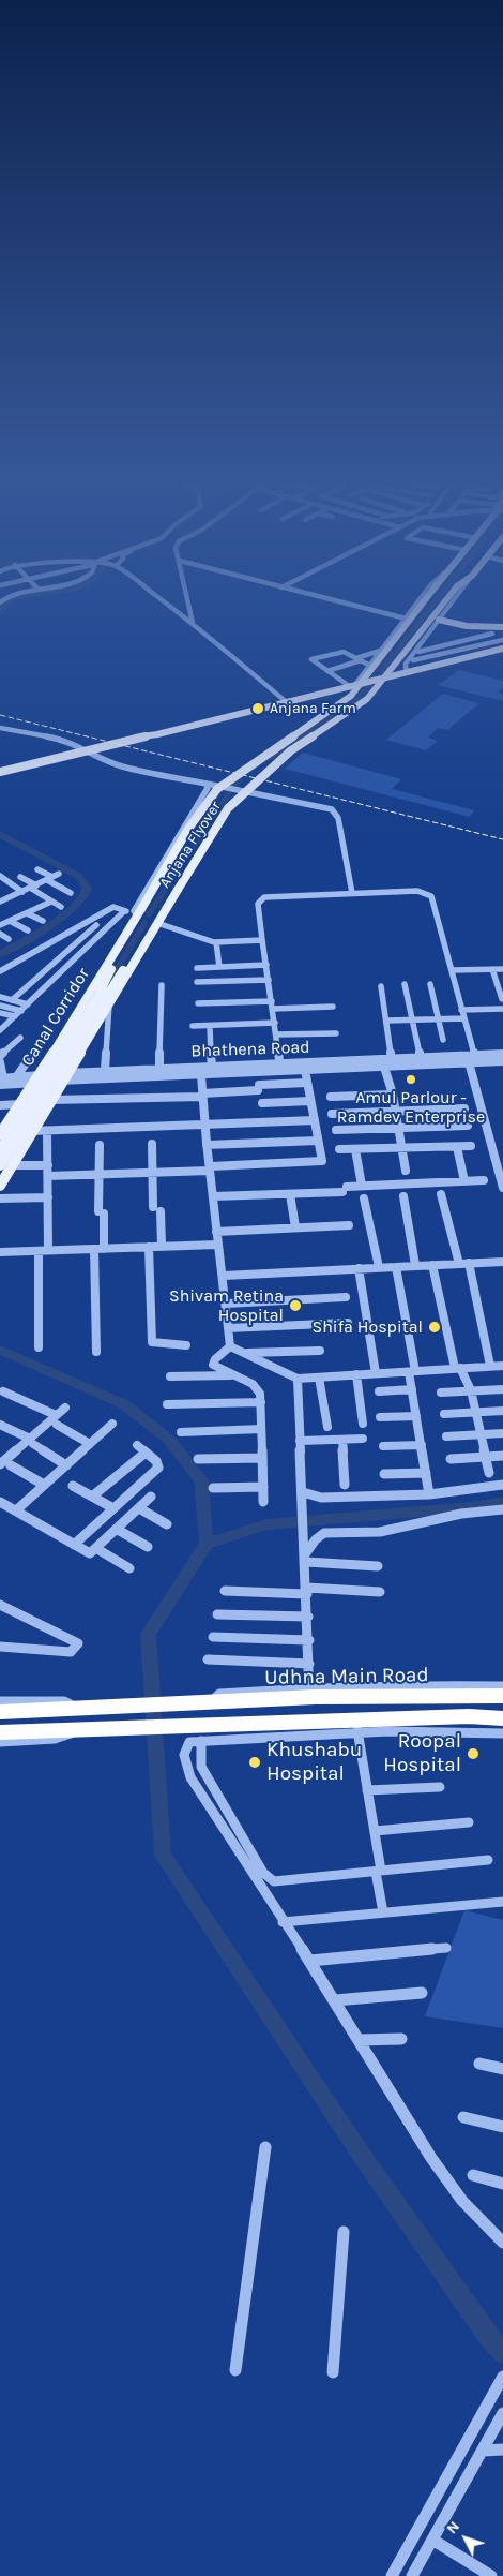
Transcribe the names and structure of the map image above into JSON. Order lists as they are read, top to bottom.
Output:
{
  "streets": {
    "highway": ["Udhna Main Road"],
    "main road": ["Anjana Flyover", "Canal Corridor"],
    "street": ["Bhathena Road"]
  },
  "crossings": [
    ["Anjana Flyover", "Canal Corridor"],
    ["Canal Corridor", "Bhathena Road"]
  ],
  "places": [
    "Anjana Farm",
    "Amul Parlour - Ramdev Enterprise",
    "Shivam Retina Hospital",
    "Shifa Hospital",
    "Roopal Hospital",
    "Khushabu Hospital"
  ],
  "north": "top left"
}
